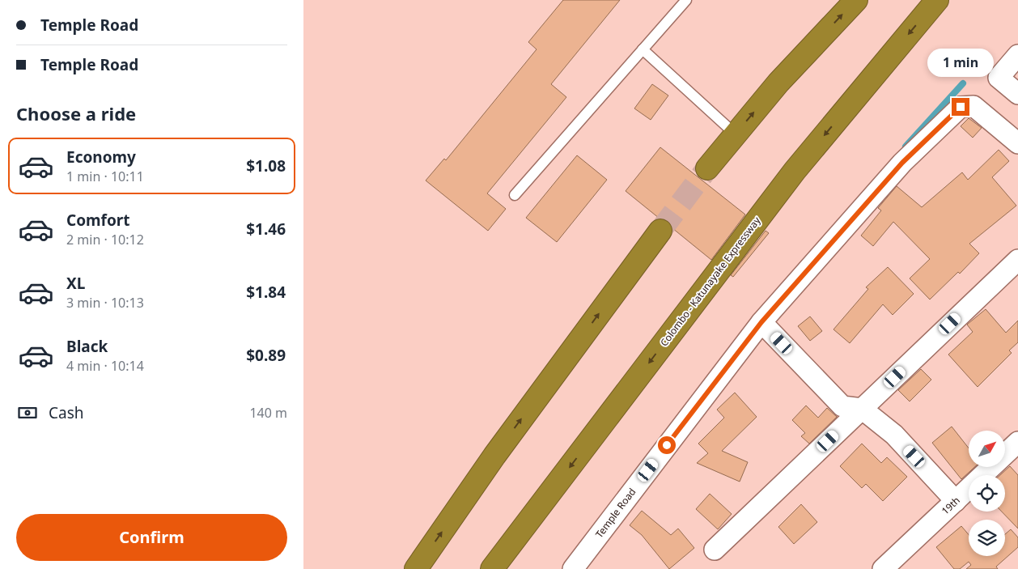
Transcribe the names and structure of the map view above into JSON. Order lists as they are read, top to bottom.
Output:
{
  "streets": {
    "highway": ["Colombo - Katunayake Expressway"],
    "street": ["19th", "Temple Road"]
  },
  "north": "top right",
  "page": {
    "banner": ["Temple Road", "Temple Road"],
    "bubble": "1 min",
    "heading": "Choose a ride",
    "list": [
      {
        "name": "Economy",
        "note": "1 min · 10:11",
        "value": "$1.08"
      },
      {
        "name": "Comfort",
        "note": "2 min · 10:12",
        "value": "$1.46"
      },
      {
        "name": "XL",
        "note": "3 min · 10:13",
        "value": "$1.84"
      },
      {
        "name": "Black",
        "note": "4 min · 10:14",
        "value": "$0.89"
      }
    ],
    "pay": ["Cash", "140 m"],
    "buttons": "Confirm"
  }
}
